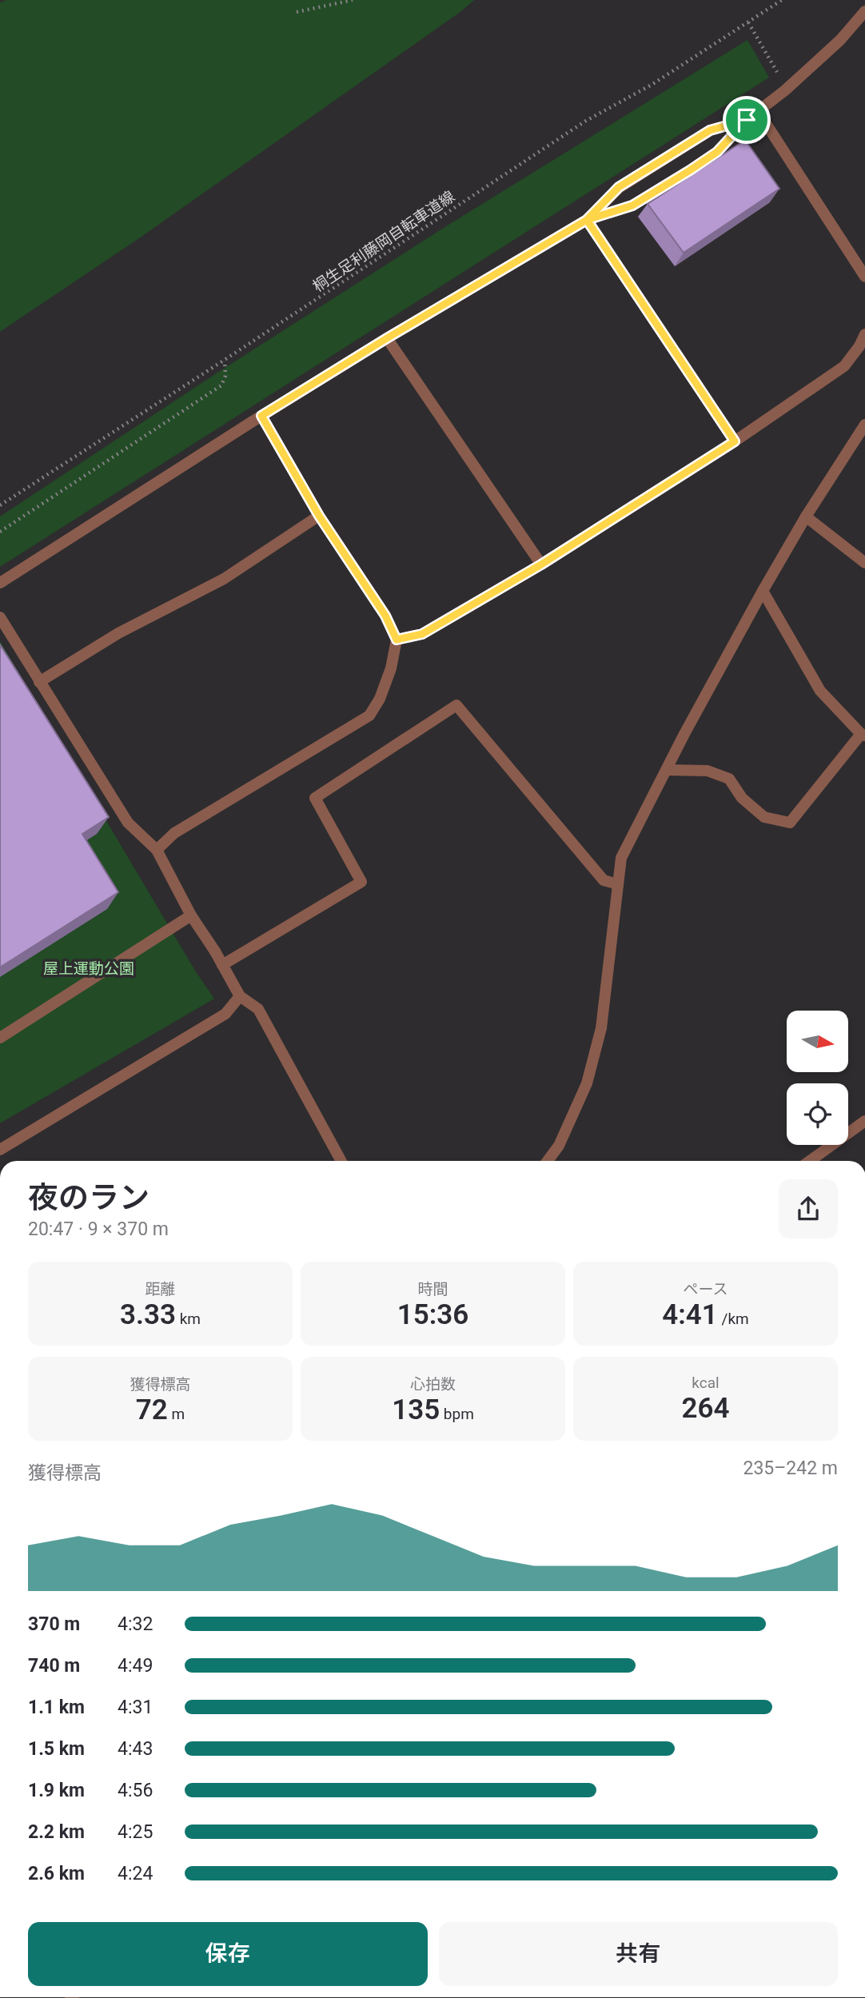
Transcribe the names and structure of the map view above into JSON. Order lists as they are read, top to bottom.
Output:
{
  "streets": {
    "path": ["桐生足利藤岡自転車道線"]
  },
  "parks": ["屋上運動公園"],
  "north": "right",
  "page": {
    "heading": ["夜のラン", "20:47 · 9 × 370 m"],
    "stats": [
      ["距離", "3.33 km"],
      ["時間", "15:36"],
      ["ペース", "4:41 /km"],
      ["獲得標高", "72 m"],
      ["心拍数", "135 bpm"],
      ["kcal", "264"]
    ],
    "chart": ["獲得標高", "235–242 m"],
    "list": [
      {
        "name": "370 m",
        "note": "4:32"
      },
      {
        "name": "740 m",
        "note": "4:49"
      },
      {
        "name": "1.1 km",
        "note": "4:31"
      },
      {
        "name": "1.5 km",
        "note": "4:43"
      },
      {
        "name": "1.9 km",
        "note": "4:56"
      },
      {
        "name": "2.2 km",
        "note": "4:25"
      },
      {
        "name": "2.6 km",
        "note": "4:24"
      }
    ],
    "buttons": ["保存", "共有"]
  }
}
